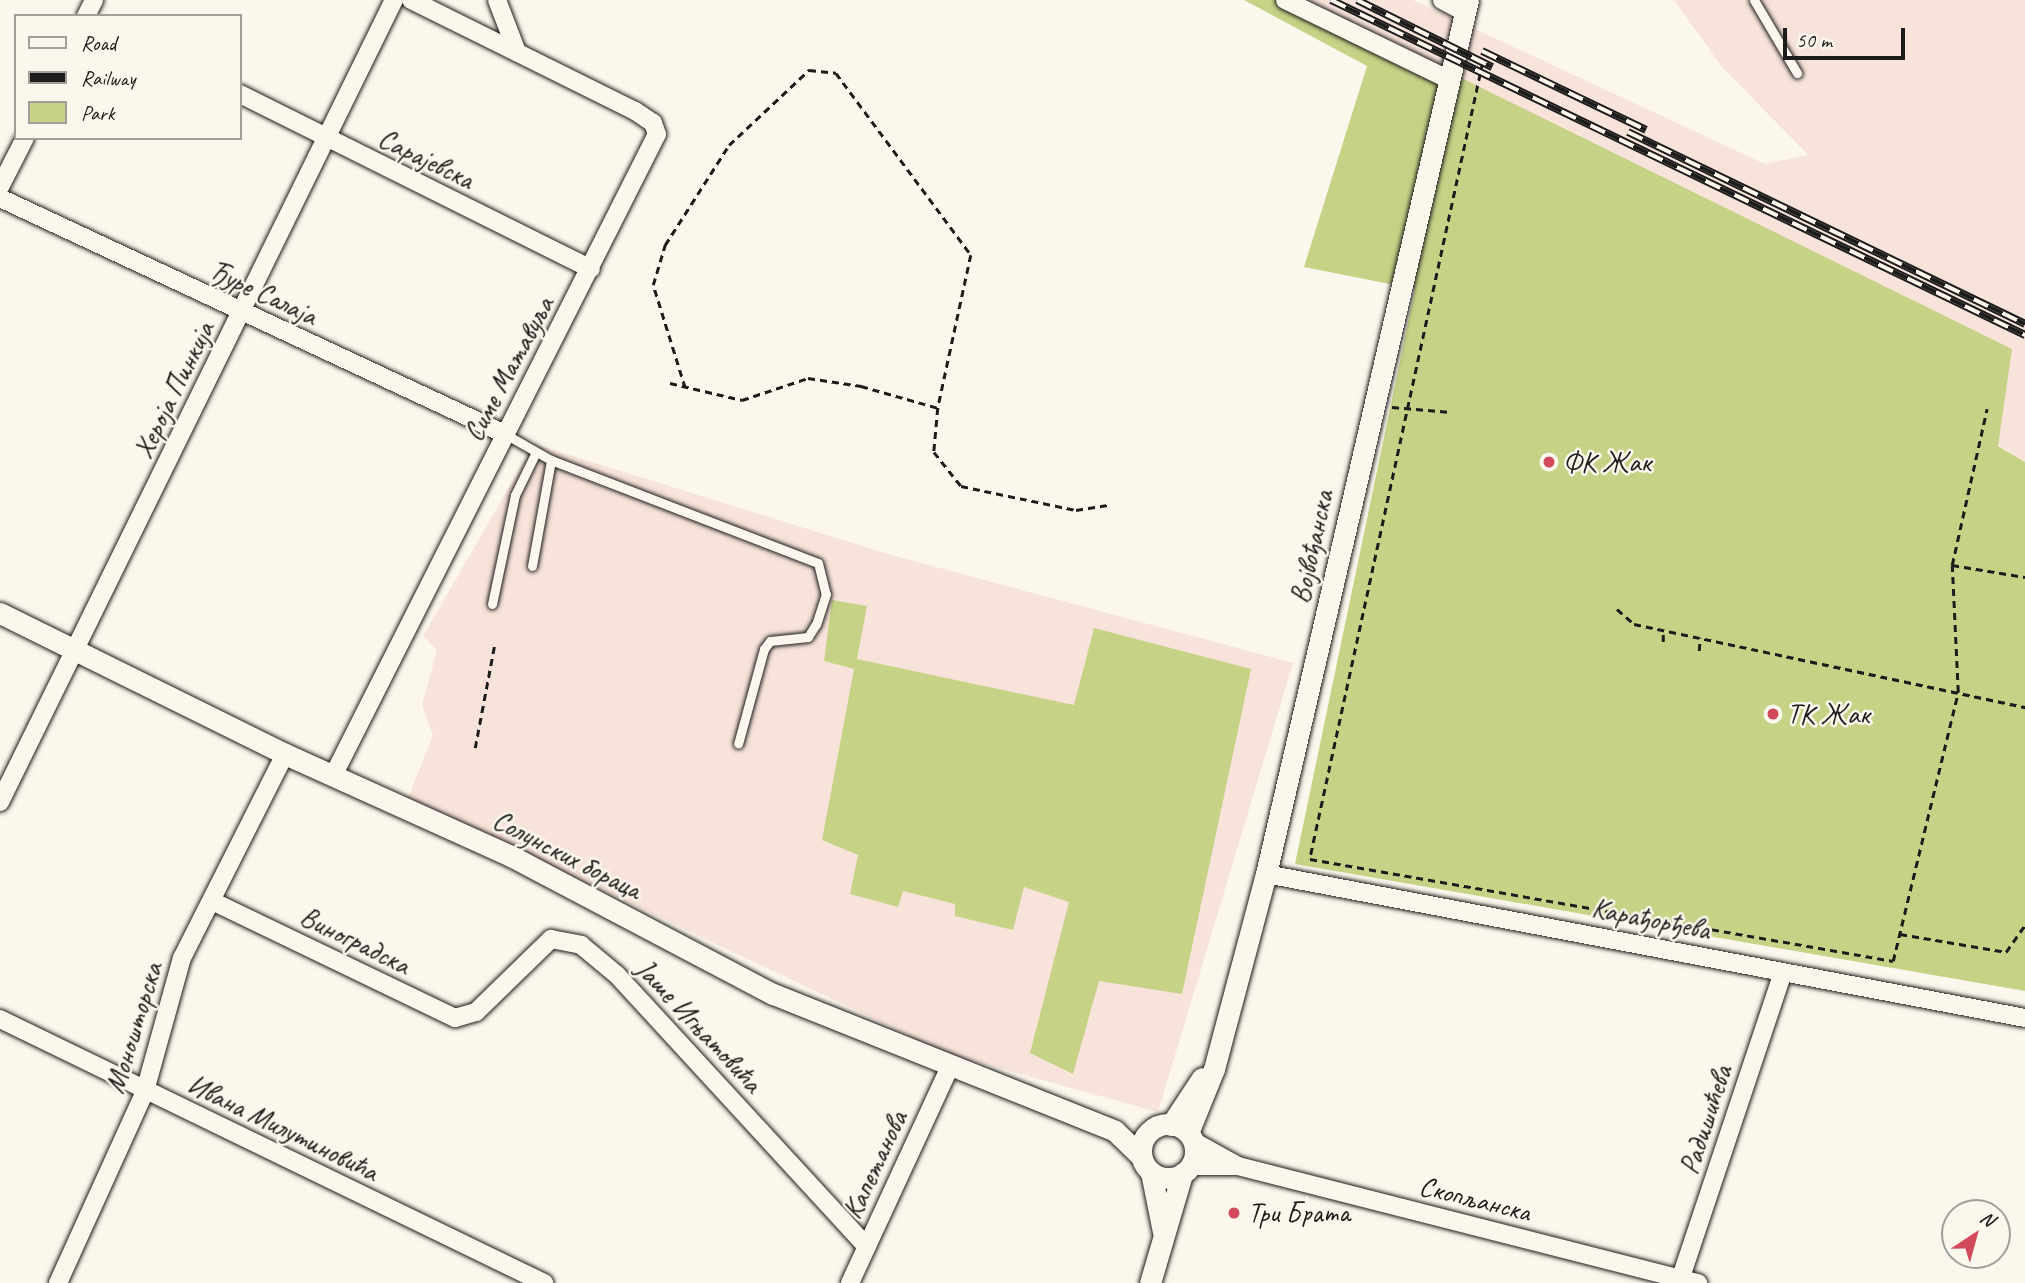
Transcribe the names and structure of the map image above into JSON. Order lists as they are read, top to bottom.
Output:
{
  "streets": {
    "street": [
      "Сарајевска",
      "Ђуре Салаја",
      "Симе Матавуља",
      "Хероја Пинкија",
      "Војвођанска",
      "Солунских бораца",
      "Карађорђева",
      "Виноградска",
      "Јаше Игњатовића",
      "Моношторска",
      "Радишићева",
      "Ивана Милутиновића",
      "Капетанова",
      "Скопљанска"
    ]
  },
  "crossings": [
    ["Сарајевска", "Симе Матавуља"],
    ["Сарајевска", "Хероја Пинкија"],
    ["Ђуре Салаја", "Симе Матавуља"],
    ["Ђуре Салаја", "Хероја Пинкија"],
    ["Симе Матавуља", "Солунских бораца"],
    ["Хероја Пинкија", "Солунских бораца"],
    ["Војвођанска", "Солунских бораца"],
    ["Војвођанска", "Карађорђева"],
    ["Војвођанска", "Скопљанска"],
    ["Солунских бораца", "Моношторска"],
    ["Солунских бораца", "Капетанова"],
    ["Солунских бораца", "Скопљанска"],
    ["Карађорђева", "Радишићева"],
    ["Виноградска", "Јаше Игњатовића"],
    ["Виноградска", "Моношторска"],
    ["Јаше Игњатовића", "Капетанова"],
    ["Моношторска", "Ивана Милутиновића"],
    ["Радишићева", "Скопљанска"]
  ],
  "places": ["ФК Жак", "ТК Жак", "Три Брата"],
  "legend": ["Road", "Railway", "Park"],
  "scale_bar": "50 m",
  "north": "top right"
}
